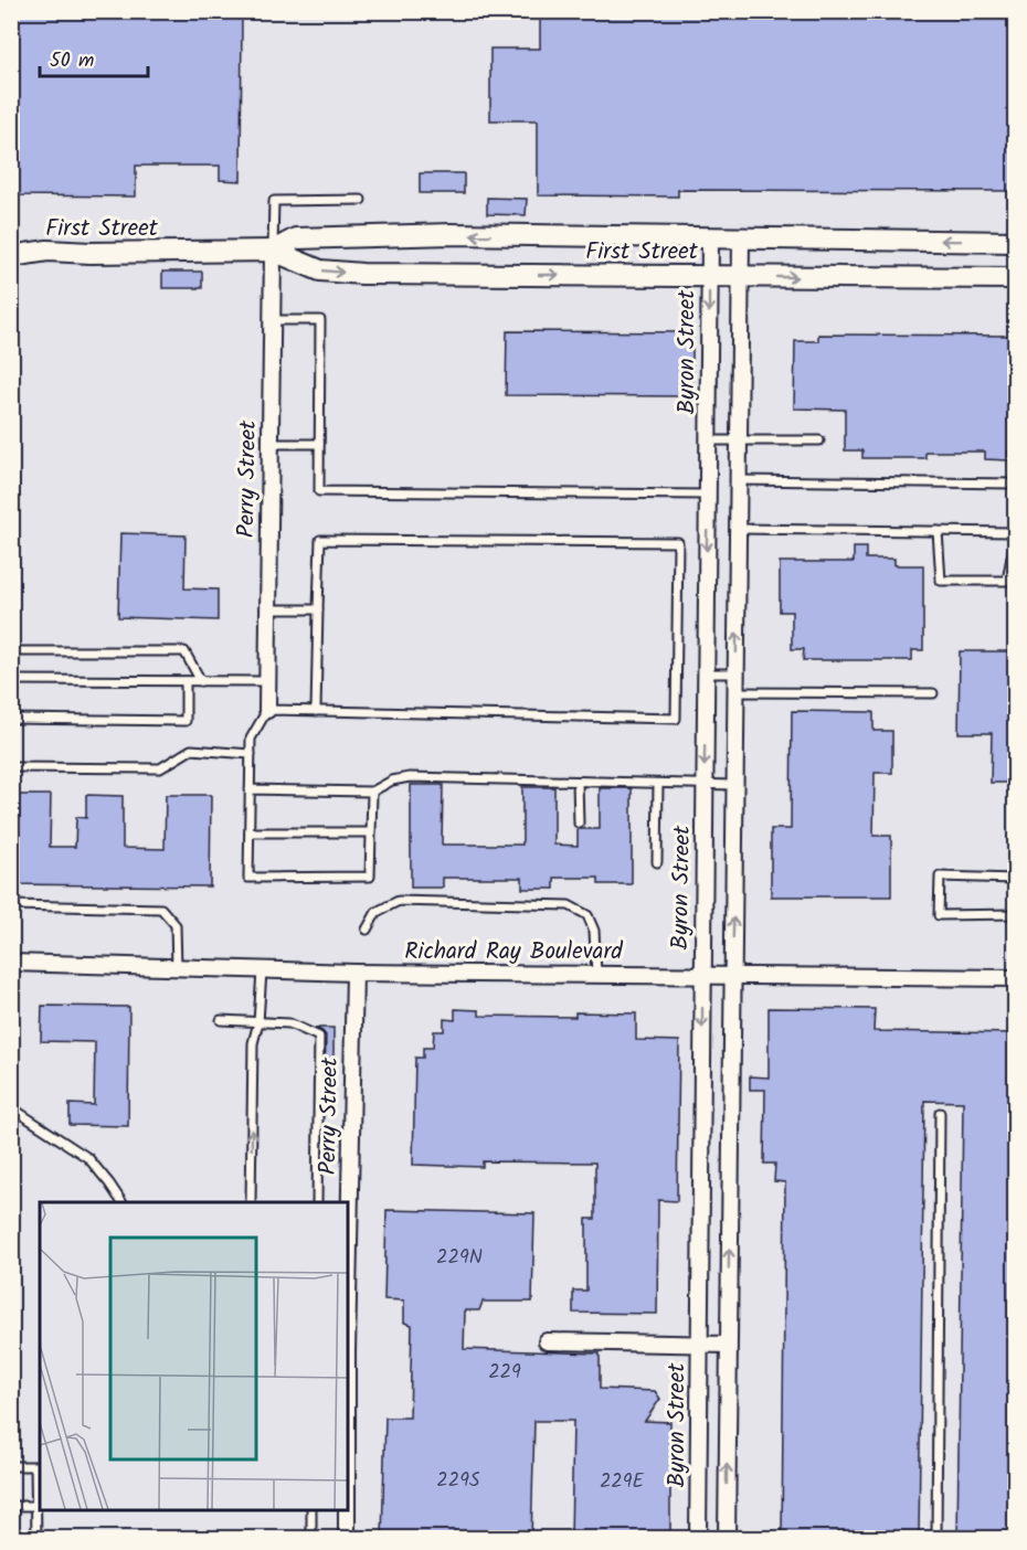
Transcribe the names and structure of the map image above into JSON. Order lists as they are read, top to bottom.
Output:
{
  "streets": {
    "street": [
      "First Street",
      "Byron Street",
      "Perry Street",
      "Richard Ray Boulevard"
    ]
  },
  "crossings": [
    ["First Street", "Byron Street"],
    ["First Street", "Perry Street"],
    ["Byron Street", "Richard Ray Boulevard"],
    ["Perry Street", "Richard Ray Boulevard"]
  ],
  "house_numbers": [
    "229N",
    "229",
    "229S",
    "229E"
  ],
  "scale_bar": "50 m"
}
